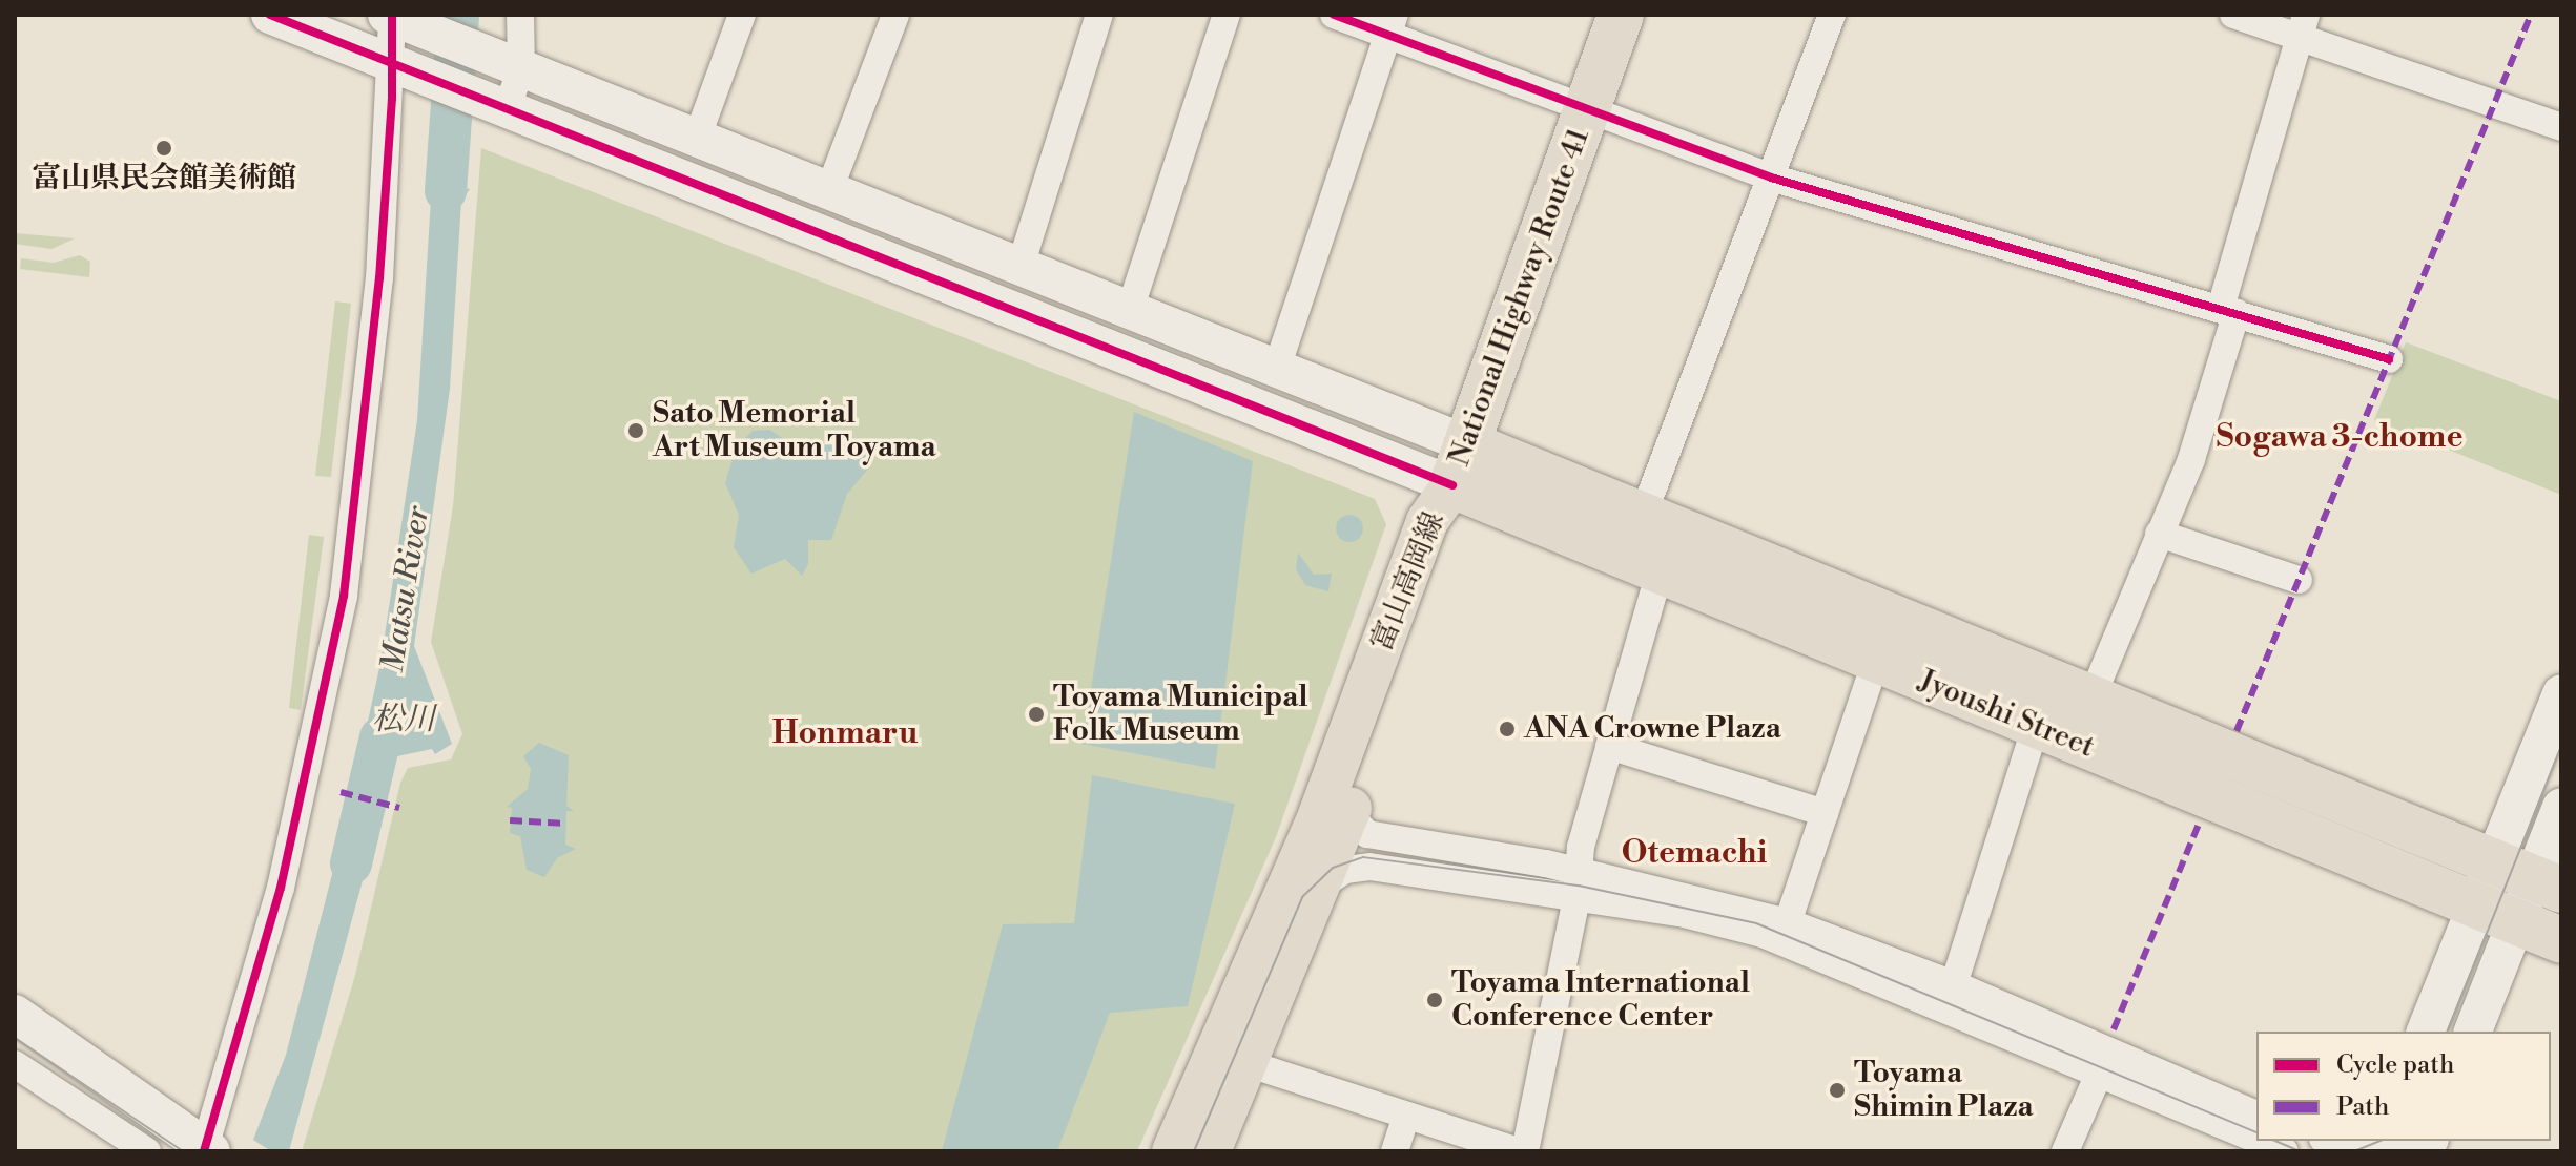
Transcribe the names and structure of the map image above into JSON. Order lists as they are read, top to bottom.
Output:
{
  "streets": {
    "highway": ["National Highway Route 41", "Jyoushi Street"],
    "main road": ["富山高岡線"]
  },
  "crossings": [
    ["National Highway Route 41", "富山高岡線"],
    ["National Highway Route 41", "Jyoushi Street"],
    ["富山高岡線", "Jyoushi Street"]
  ],
  "districts": ["Sogawa 3-chome", "Honmaru", "Otemachi"],
  "water": ["Matsu River", "松川"],
  "places": [
    "富山県民会館美術館",
    "Sato Memorial Art Museum Toyama",
    "Toyama Municipal Folk Museum",
    "ANA Crowne Plaza",
    "Toyama International Conference Center",
    "Toyama Shimin Plaza"
  ],
  "legend": ["Cycle path", "Path"]
}
